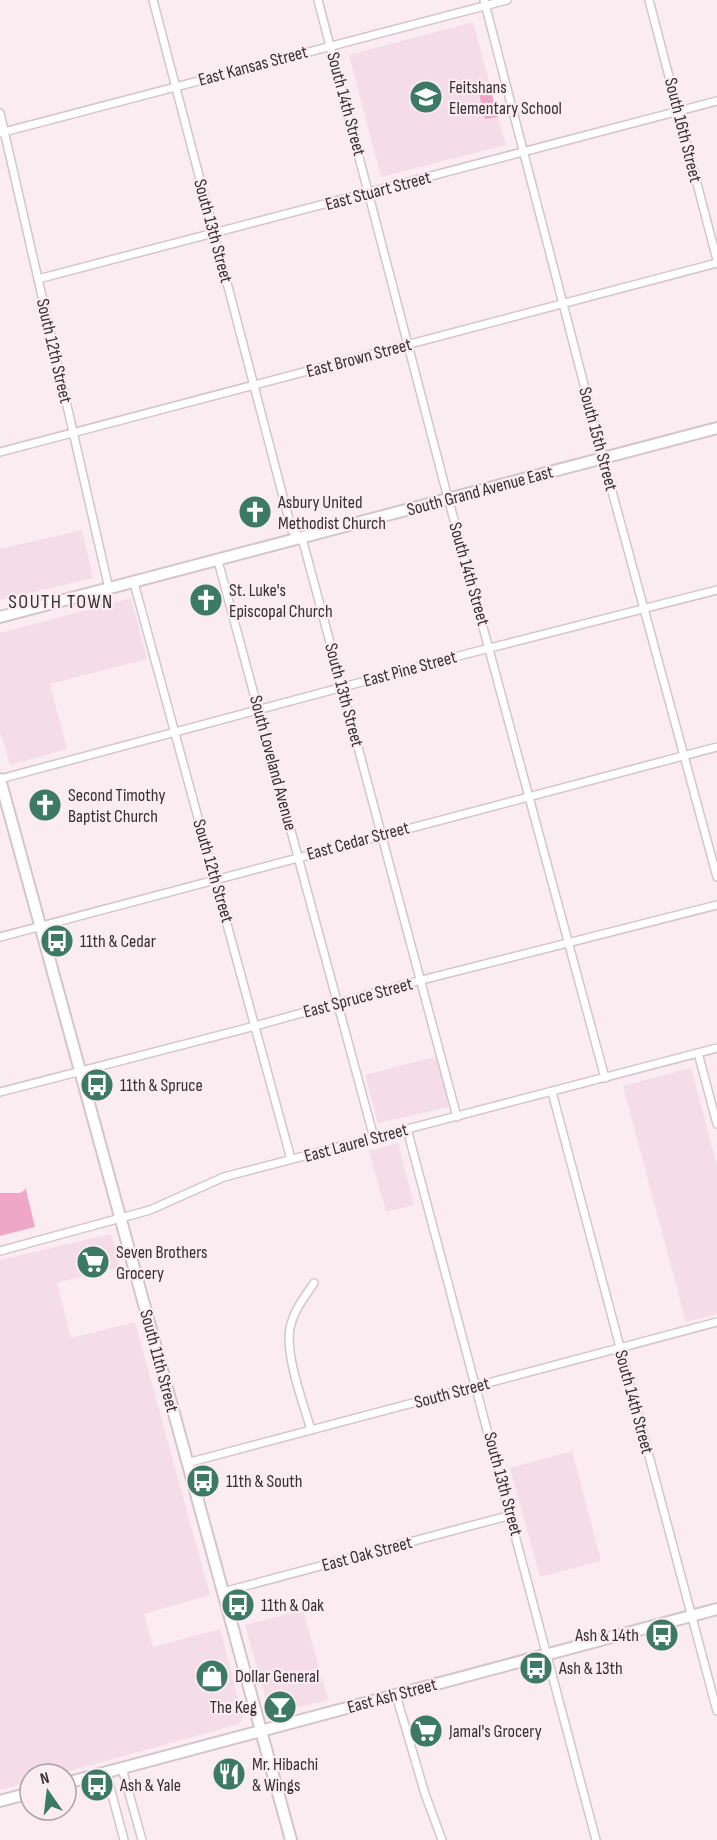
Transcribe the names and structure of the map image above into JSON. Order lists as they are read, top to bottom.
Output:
{
  "streets": {
    "street": [
      "East Kansas Street",
      "South 14th Street",
      "South 16th Street",
      "East Stuart Street",
      "South 13th Street",
      "South 12th Street",
      "East Brown Street",
      "South 15th Street",
      "South Grand Avenue East",
      "East Pine Street",
      "South Loveland Avenue",
      "East Cedar Street",
      "East Spruce Street",
      "East Laurel Street",
      "South 11th Street",
      "South Street",
      "East Oak Street",
      "East Ash Street"
    ]
  },
  "crossings": [
    ["East Kansas Street", "South 14th Street"],
    ["East Kansas Street", "South 13th Street"],
    ["East Kansas Street", "South 12th Street"],
    ["East Kansas Street", "South 15th Street"],
    ["South 14th Street", "East Stuart Street"],
    ["South 14th Street", "East Brown Street"],
    ["South 14th Street", "South Grand Avenue East"],
    ["South 14th Street", "East Pine Street"],
    ["South 14th Street", "East Cedar Street"],
    ["South 14th Street", "East Spruce Street"],
    ["South 14th Street", "East Laurel Street"],
    ["South 14th Street", "South Street"],
    ["South 14th Street", "East Ash Street"],
    ["South 16th Street", "East Stuart Street"],
    ["South 16th Street", "East Brown Street"],
    ["East Stuart Street", "South 13th Street"],
    ["East Stuart Street", "South 12th Street"],
    ["East Stuart Street", "South 15th Street"],
    ["South 13th Street", "East Brown Street"],
    ["South 13th Street", "South Grand Avenue East"],
    ["South 13th Street", "East Pine Street"],
    ["South 13th Street", "East Cedar Street"],
    ["South 13th Street", "East Spruce Street"],
    ["South 13th Street", "East Laurel Street"],
    ["South 13th Street", "South Street"],
    ["South 13th Street", "East Oak Street"],
    ["South 13th Street", "East Ash Street"],
    ["South 12th Street", "East Brown Street"],
    ["South 12th Street", "South Grand Avenue East"],
    ["South 12th Street", "East Pine Street"],
    ["South 12th Street", "East Cedar Street"],
    ["South 12th Street", "East Spruce Street"],
    ["South 12th Street", "East Laurel Street"],
    ["East Brown Street", "South 15th Street"],
    ["South 15th Street", "South Grand Avenue East"],
    ["South 15th Street", "East Pine Street"],
    ["South 15th Street", "East Cedar Street"],
    ["South Grand Avenue East", "South Loveland Avenue"],
    ["East Pine Street", "South Loveland Avenue"],
    ["East Pine Street", "South 11th Street"],
    ["South Loveland Avenue", "East Cedar Street"],
    ["South Loveland Avenue", "East Spruce Street"],
    ["South Loveland Avenue", "East Laurel Street"],
    ["East Cedar Street", "South 11th Street"],
    ["East Spruce Street", "South 11th Street"],
    ["East Laurel Street", "South 11th Street"],
    ["South 11th Street", "South Street"],
    ["South 11th Street", "East Oak Street"],
    ["South 11th Street", "East Ash Street"]
  ],
  "districts": ["SOUTH TOWN"],
  "places": {
    "school or university": ["Feitshans Elementary School"],
    "church": ["Asbury United Methodist Church", "St. Luke's Episcopal Church", "Second Timothy Baptist Church"],
    "bus stop": [
      "11th & Cedar",
      "11th & Spruce",
      "11th & South",
      "11th & Oak",
      "Ash & 14th",
      "Ash & 13th",
      "Ash & Yale"
    ],
    "supermarket": ["Seven Brothers Grocery", "Jamal's Grocery"],
    "shop": ["Dollar General"],
    "bar": ["The Keg"],
    "restaurant": ["Mr. Hibachi & Wings"]
  },
  "north": "top"
}
